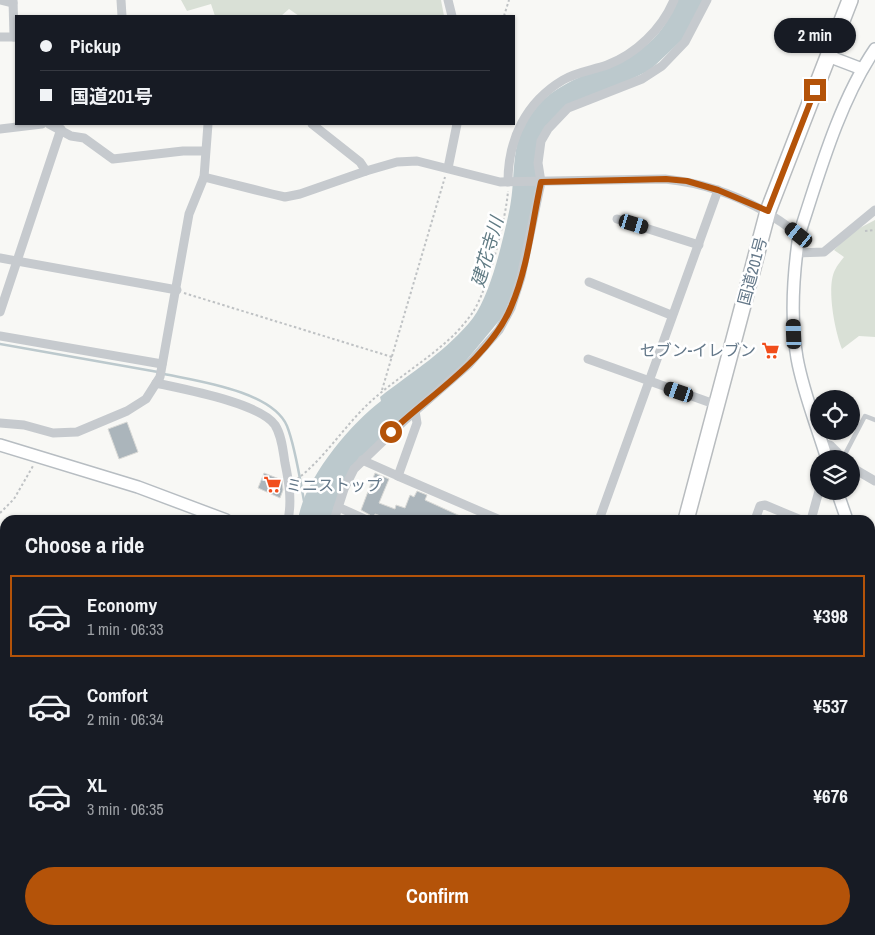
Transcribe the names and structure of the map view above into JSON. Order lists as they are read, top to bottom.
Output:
{
  "streets": {
    "highway": ["国道201号"]
  },
  "water": ["建花寺川"],
  "places": {
    "supermarket": ["セブン-イレブン", "ミニストップ"]
  },
  "page": {
    "banner": ["Pickup", "国道201号"],
    "bubble": "2 min",
    "heading": "Choose a ride",
    "list": [
      {
        "name": "Economy",
        "note": "1 min · 06:33",
        "value": "¥398"
      },
      {
        "name": "Comfort",
        "note": "2 min · 06:34",
        "value": "¥537"
      },
      {
        "name": "XL",
        "note": "3 min · 06:35",
        "value": "¥676"
      }
    ],
    "buttons": "Confirm"
  }
}
